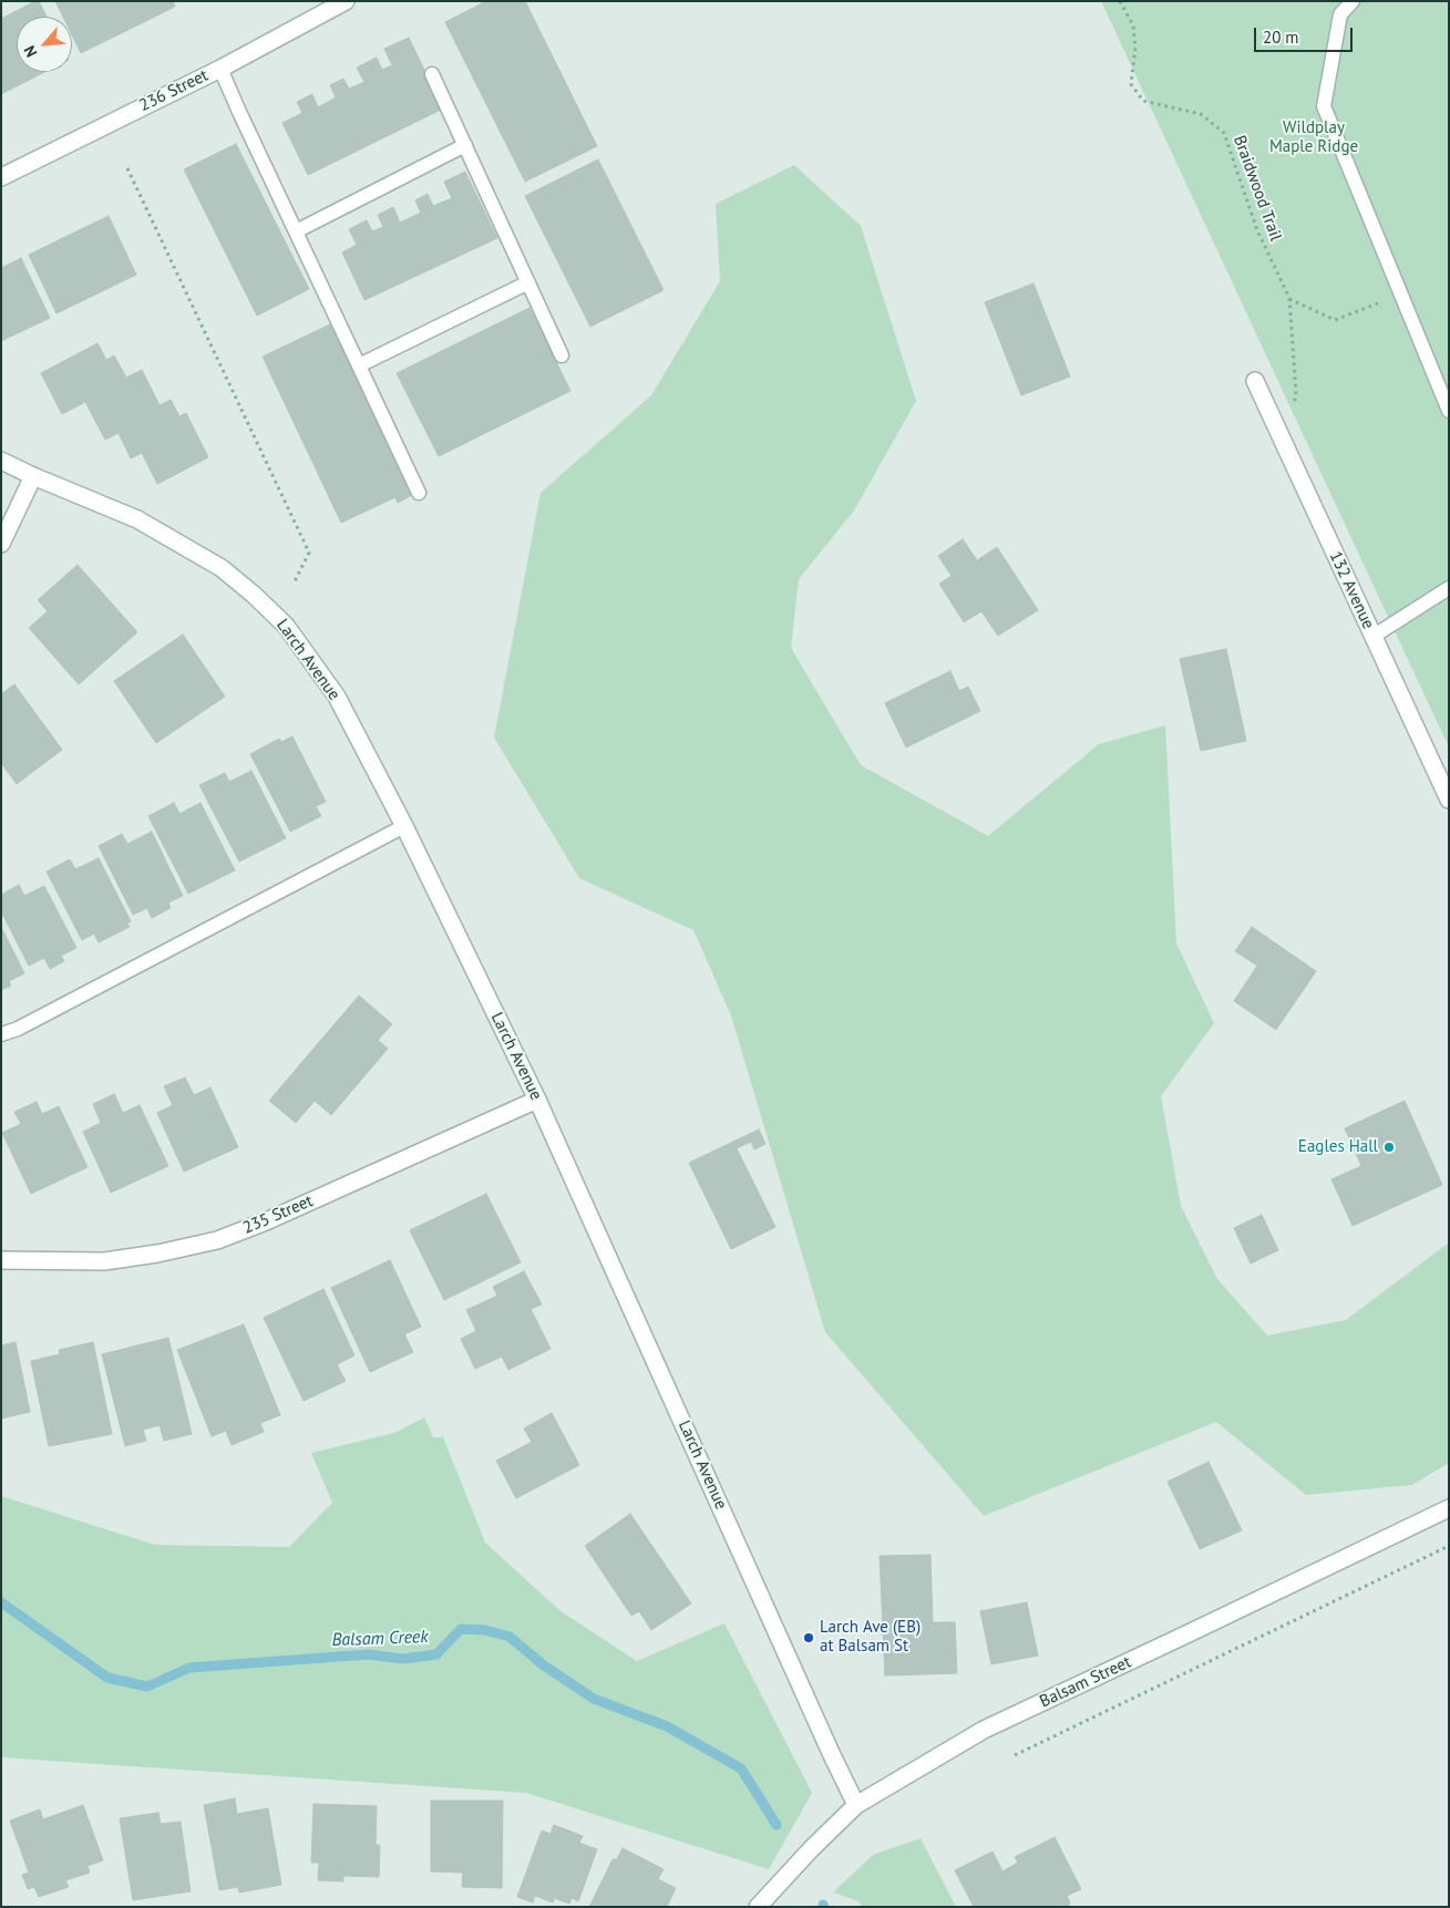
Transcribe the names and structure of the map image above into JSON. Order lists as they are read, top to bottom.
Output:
{
  "streets": {
    "street": [
      "236 Street",
      "132 Avenue",
      "Larch Avenue",
      "235 Street",
      "Balsam Street"
    ],
    "path": ["Braidwood Trail"]
  },
  "crossings": [
    ["Braidwood Trail", "132 Avenue"],
    ["Larch Avenue", "235 Street"],
    ["Larch Avenue", "Balsam Street"]
  ],
  "water": ["Balsam Creek"],
  "parks": ["Wildplay Maple Ridge"],
  "places": ["Eagles Hall", "Larch Ave (EB) at Balsam St"],
  "scale_bar": "20 m",
  "north": "bottom left"
}
